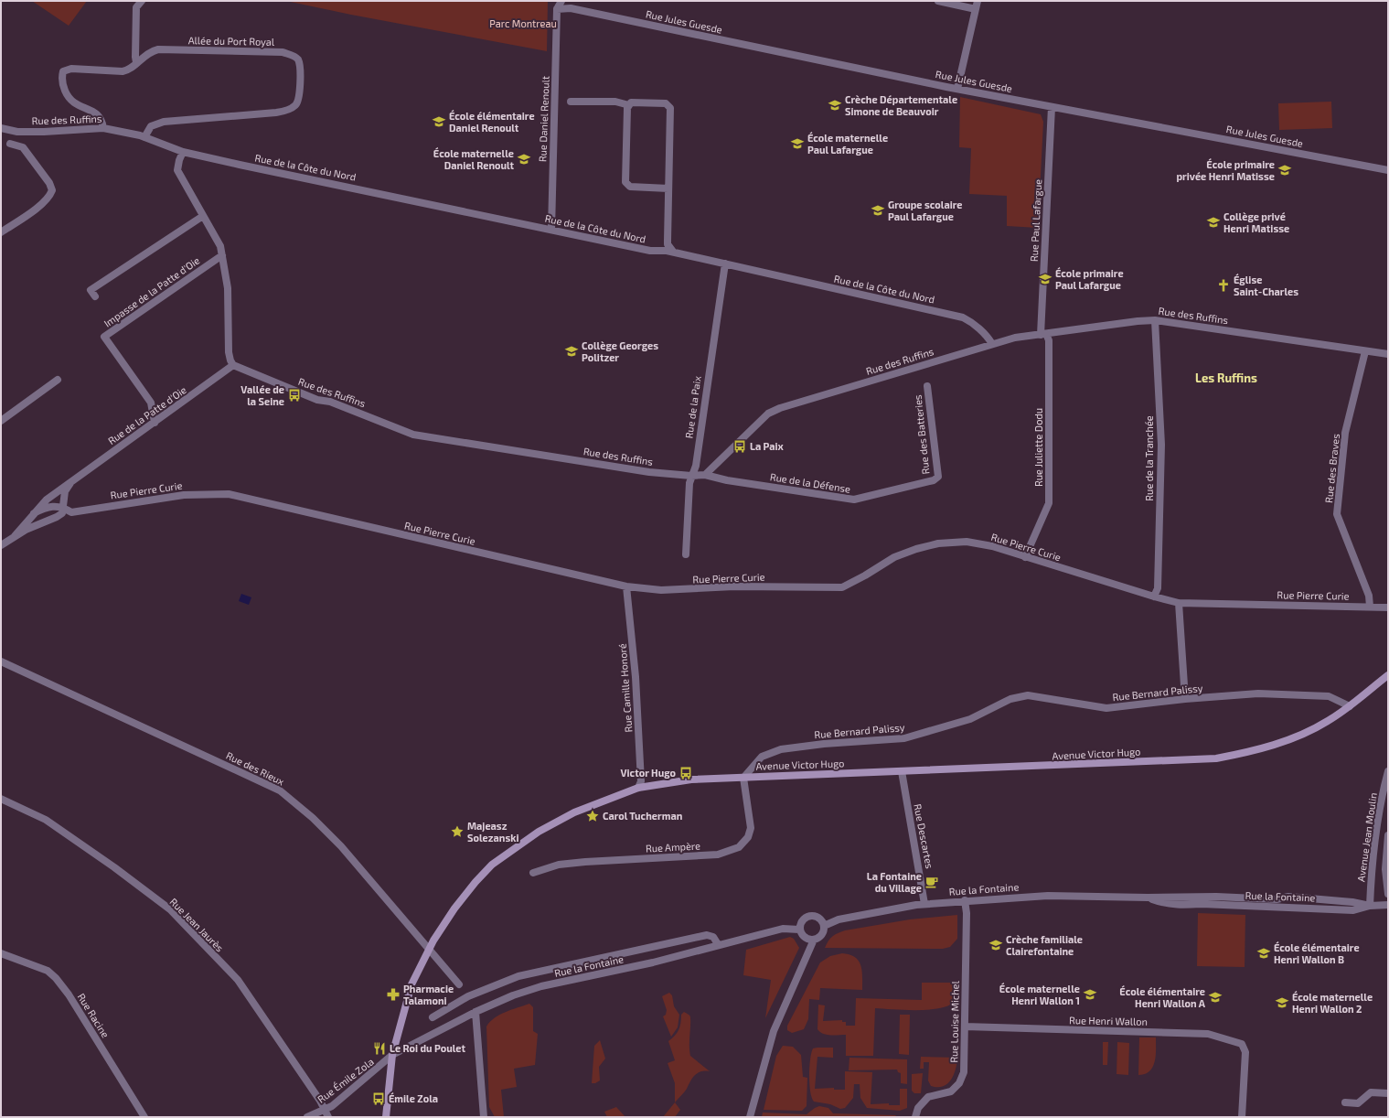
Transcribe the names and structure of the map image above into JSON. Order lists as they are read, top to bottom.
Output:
{
  "streets": {
    "street": [
      "Rue Jules Guesde",
      "Allée du Port Royal",
      "Rue Daniel Renoult",
      "Rue des Ruffins",
      "Rue de la Côte du Nord",
      "Rue Paul Lafargue",
      "Impasse de la Patte d'Oie",
      "Rue de la Paix",
      "Rue de la Patte d'Oie",
      "Rue des Batteries",
      "Rue Juliette Dodu",
      "Rue de la Tranchée",
      "Rue des Braves",
      "Rue de la Défense",
      "Rue Pierre Curie",
      "Rue Camille Honoré",
      "Rue Bernard Palissy",
      "Avenue Victor Hugo",
      "Rue des Rieux",
      "Rue Descartes",
      "Avenue Jean Moulin",
      "Rue Ampère",
      "Rue la Fontaine",
      "Rue Jean Jaurès",
      "Rue Racine",
      "Rue Henri Wallon",
      "Rue Louise Michel",
      "Rue Émile Zola"
    ]
  },
  "crossings": [
    ["Rue Jules Guesde", "Rue Daniel Renoult"],
    ["Rue Jules Guesde", "Rue Paul Lafargue"],
    ["Allée du Port Royal", "Rue des Ruffins"],
    ["Rue Daniel Renoult", "Rue de la Côte du Nord"],
    ["Rue des Ruffins", "Rue de la Côte du Nord"],
    ["Rue des Ruffins", "Rue Paul Lafargue"],
    ["Rue des Ruffins", "Rue de la Paix"],
    ["Rue des Ruffins", "Rue de la Patte d'Oie"],
    ["Rue des Ruffins", "Rue Juliette Dodu"],
    ["Rue des Ruffins", "Rue de la Tranchée"],
    ["Rue des Ruffins", "Rue des Braves"],
    ["Rue des Ruffins", "Rue de la Défense"],
    ["Rue de la Côte du Nord", "Rue de la Paix"],
    ["Rue Paul Lafargue", "Rue Juliette Dodu"],
    ["Impasse de la Patte d'Oie", "Rue de la Patte d'Oie"],
    ["Rue de la Patte d'Oie", "Rue Pierre Curie"],
    ["Rue des Batteries", "Rue de la Défense"],
    ["Rue Juliette Dodu", "Rue Pierre Curie"],
    ["Rue de la Tranchée", "Rue Pierre Curie"],
    ["Rue des Braves", "Rue Pierre Curie"],
    ["Rue Pierre Curie", "Rue Camille Honoré"],
    ["Rue Camille Honoré", "Avenue Victor Hugo"],
    ["Rue Bernard Palissy", "Avenue Victor Hugo"],
    ["Rue Bernard Palissy", "Rue Ampère"],
    ["Avenue Victor Hugo", "Rue des Rieux"],
    ["Avenue Victor Hugo", "Rue Descartes"],
    ["Avenue Victor Hugo", "Rue Ampère"],
    ["Avenue Victor Hugo", "Rue la Fontaine"],
    ["Avenue Victor Hugo", "Rue Émile Zola"],
    ["Rue Descartes", "Rue la Fontaine"],
    ["Avenue Jean Moulin", "Rue la Fontaine"],
    ["Rue la Fontaine", "Rue Louise Michel"],
    ["Rue la Fontaine", "Rue Émile Zola"],
    ["Rue Jean Jaurès", "Rue Émile Zola"],
    ["Rue Henri Wallon", "Rue Louise Michel"]
  ],
  "districts": ["Les Ruffins"],
  "parks": ["Parc Montreau"],
  "places": {
    "school or university": [
      "Crèche Départementale Simone de Beauvoir",
      "École élémentaire Daniel Renoult",
      "École maternelle Paul Lafargue",
      "École maternelle Daniel Renoult",
      "École primaire privée Henri Matisse",
      "Groupe scolaire Paul Lafargue",
      "Collège privé Henri Matisse",
      "École primaire Paul Lafargue",
      "Collège Georges Politzer",
      "Crèche familiale Clairefontaine",
      "École élémentaire Henri Wallon B",
      "École maternelle Henri Wallon 1",
      "École élémentaire Henri Wallon A",
      "École maternelle Henri Wallon 2"
    ],
    "church": ["Église Saint-Charles"],
    "bus stop": [
      "Vallée de la Seine",
      "La Paix",
      "Victor Hugo",
      "Émile Zola"
    ],
    "place": ["Carol Tucherman", "Majeasz Solezanski"],
    "cafe": ["La Fontaine du Village"],
    "pharmacy": ["Pharmacie Talamoni"],
    "restaurant": ["Le Roi du Poulet"]
  }
}
